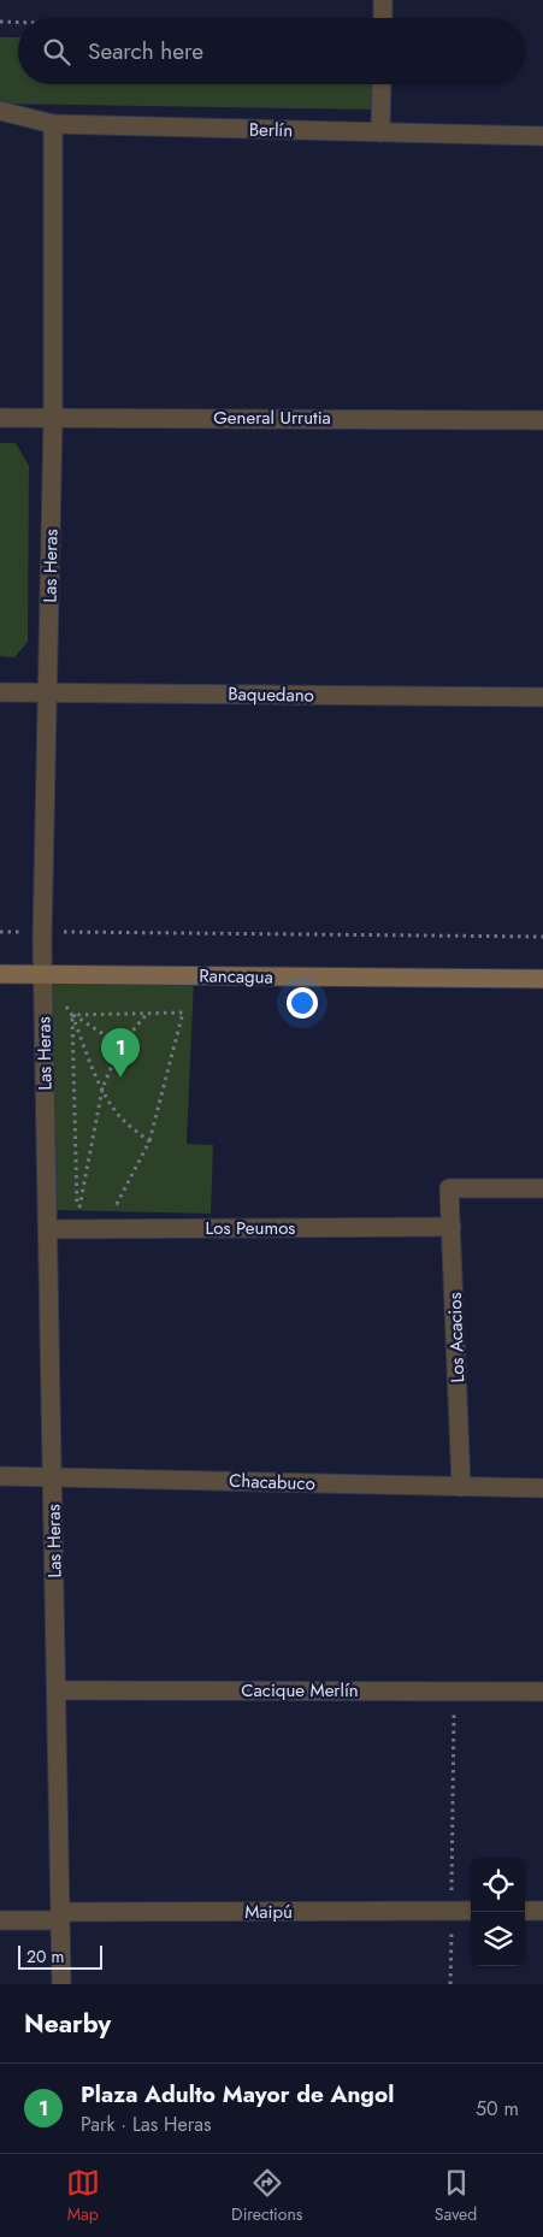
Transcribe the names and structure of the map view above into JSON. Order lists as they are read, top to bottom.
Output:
{
  "streets": {
    "main road": ["Rancagua"],
    "street": [
      "Berlín",
      "General Urrutia",
      "Las Heras",
      "Baquedano",
      "Los Peumos",
      "Los Acacios",
      "Chacabuco",
      "Cacique Merlín",
      "Maipú"
    ]
  },
  "crossings": [
    ["Berlín", "Las Heras"],
    ["General Urrutia", "Las Heras"],
    ["Las Heras", "Baquedano"],
    ["Las Heras", "Rancagua"],
    ["Las Heras", "Los Peumos"],
    ["Las Heras", "Chacabuco"],
    ["Las Heras", "Cacique Merlín"],
    ["Las Heras", "Maipú"],
    ["Los Peumos", "Los Acacios"],
    ["Los Acacios", "Chacabuco"]
  ],
  "scale_bar": "20 m",
  "page": {
    "search": "Search here",
    "pins": "1",
    "scale": "20 m",
    "heading": "Nearby",
    "list": [
      {
        "mark": "1",
        "name": "Plaza Adulto Mayor de Angol",
        "note": "Park · Las Heras",
        "value": "50 m"
      }
    ],
    "nav": ["Map", "Directions", "Saved"]
  }
}
